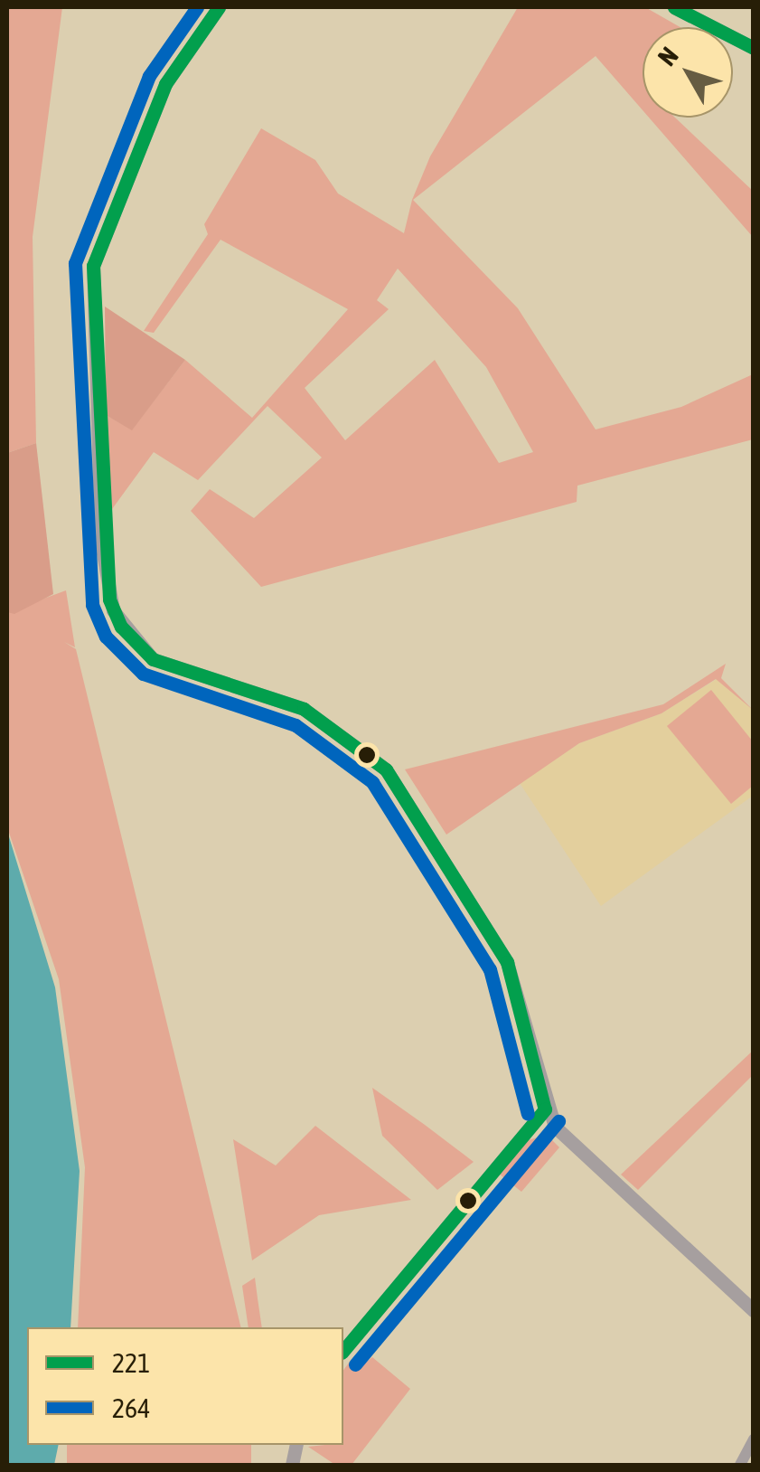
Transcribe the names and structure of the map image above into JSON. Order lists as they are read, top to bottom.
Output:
{
  "lines": ["transit line 221", "transit line 264"],
  "legend": ["221", "264"],
  "north": "top left"
}
